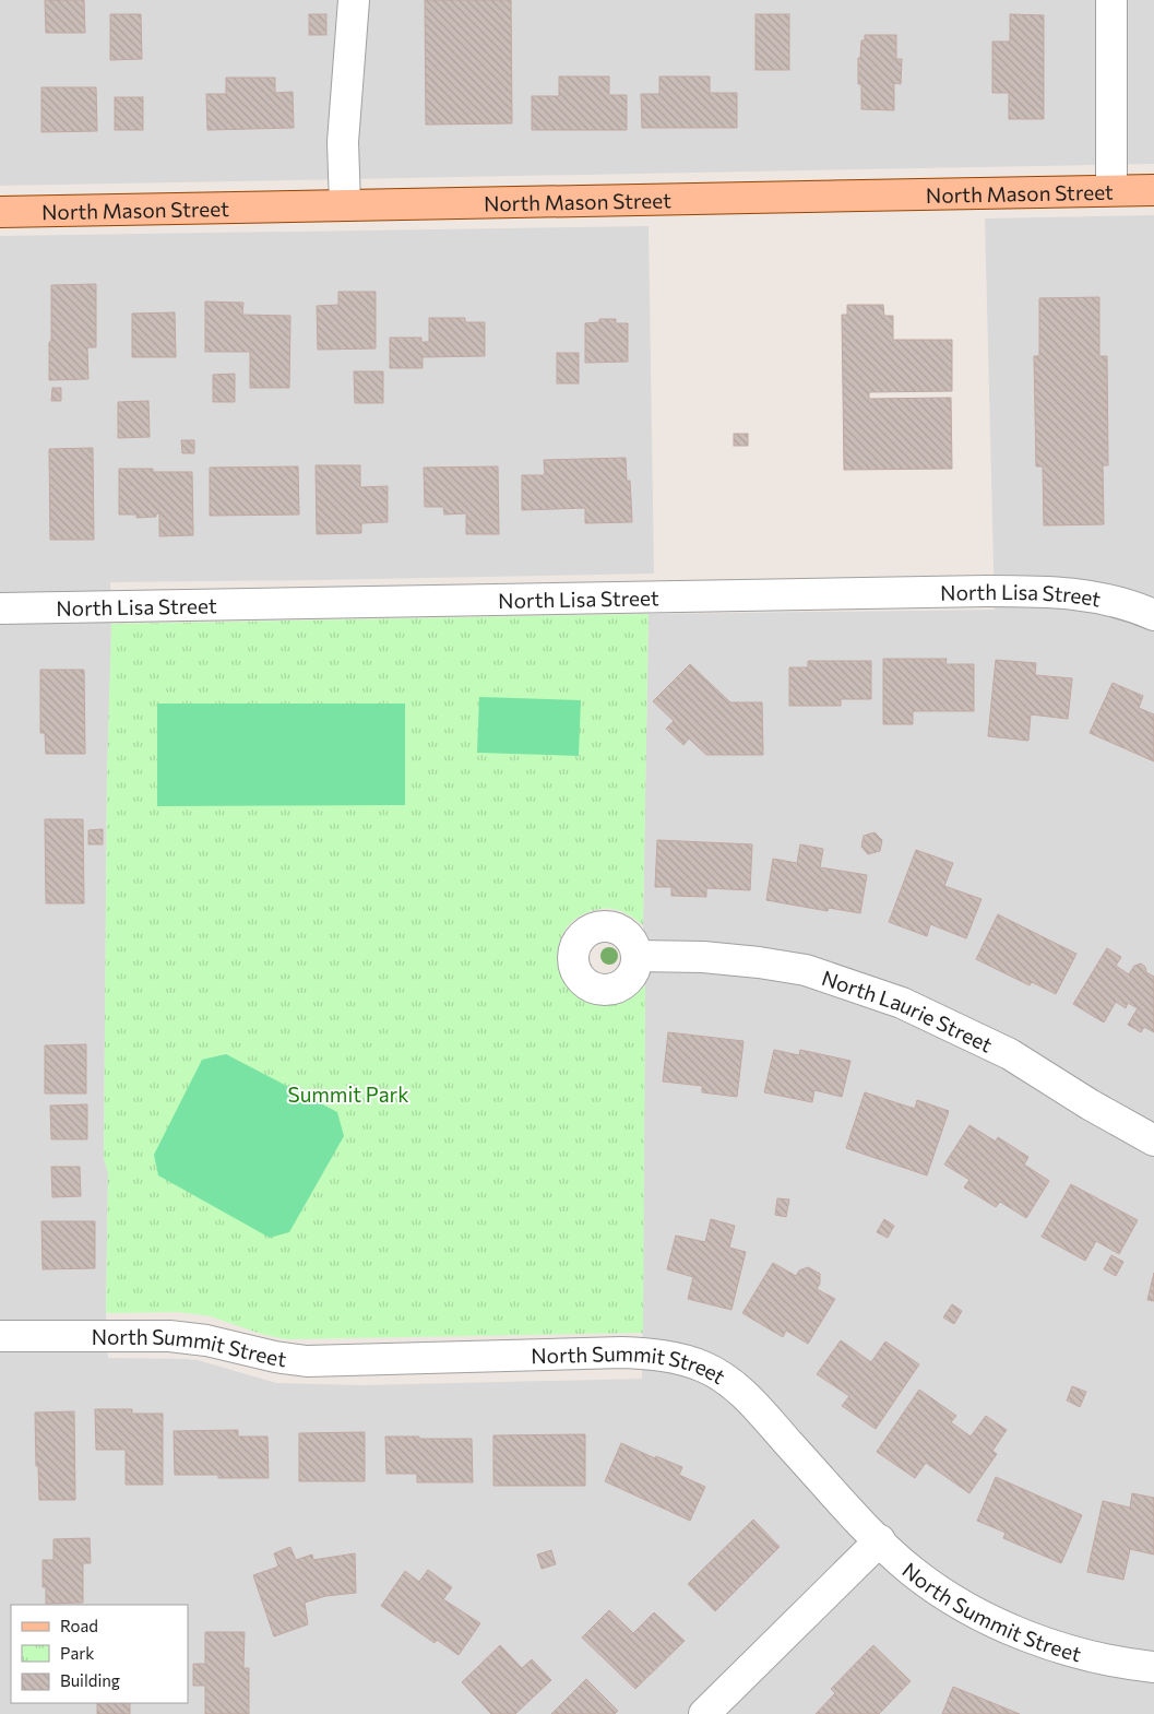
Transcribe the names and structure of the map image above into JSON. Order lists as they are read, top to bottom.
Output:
{
  "streets": {
    "main road": ["North Mason Street"],
    "street": ["North Lisa Street", "North Laurie Street", "North Summit Street"]
  },
  "parks": ["Summit Park"],
  "legend": ["Road", "Park", "Building"]
}
